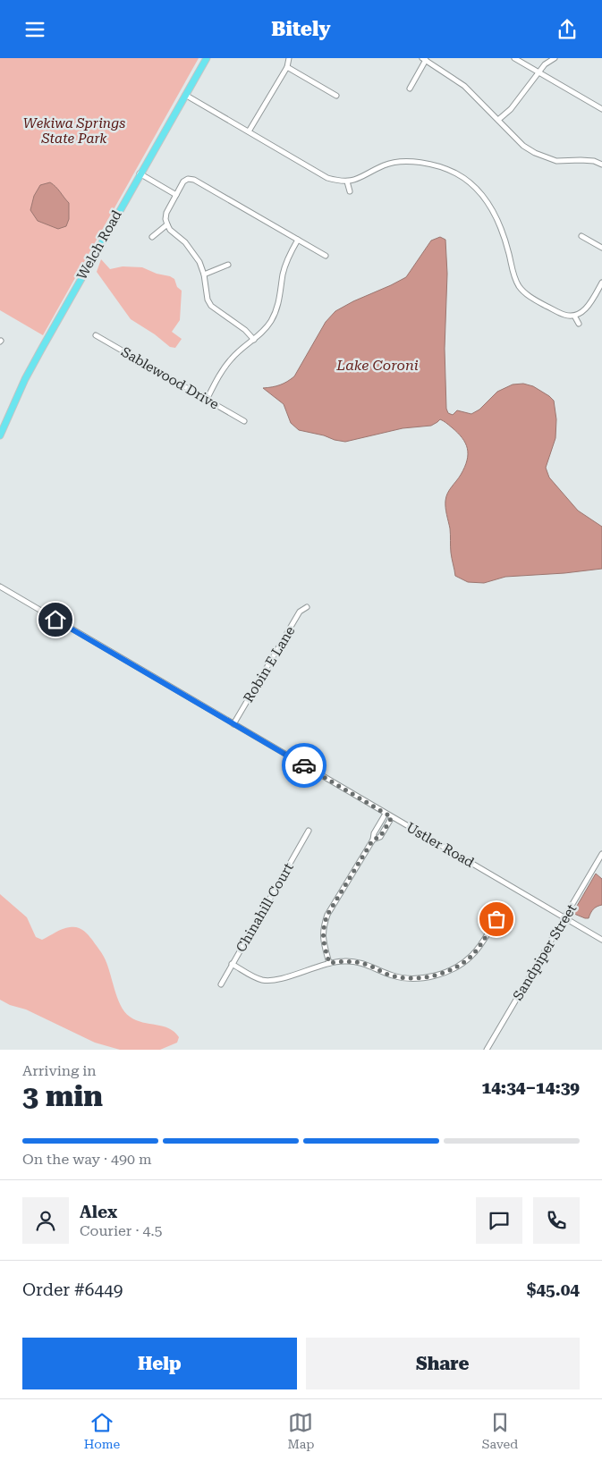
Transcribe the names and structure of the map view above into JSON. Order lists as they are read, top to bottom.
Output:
{
  "streets": {
    "main road": ["Welch Road"],
    "street": [
      "Sablewood Drive",
      "Robin E Lane",
      "Ustler Road",
      "Chinahill Court",
      "Sandpiper Street"
    ]
  },
  "crossings": [
    ["Robin E Lane", "Ustler Road"],
    ["Ustler Road", "Sandpiper Street"]
  ],
  "water": ["Lake Coroni"],
  "parks": ["Wekiwa Springs State Park"],
  "page": {
    "header": "Bitely",
    "heading": ["3 min", "Arriving in", "14:34–14:39"],
    "panel": [
      "Alex",
      "Courier · 4.5",
      "Order #6449",
      "$45.04"
    ],
    "bar": "On the way · 490 m",
    "buttons": ["Help", "Share"],
    "tabs": ["Home", "Map", "Saved"]
  }
}
